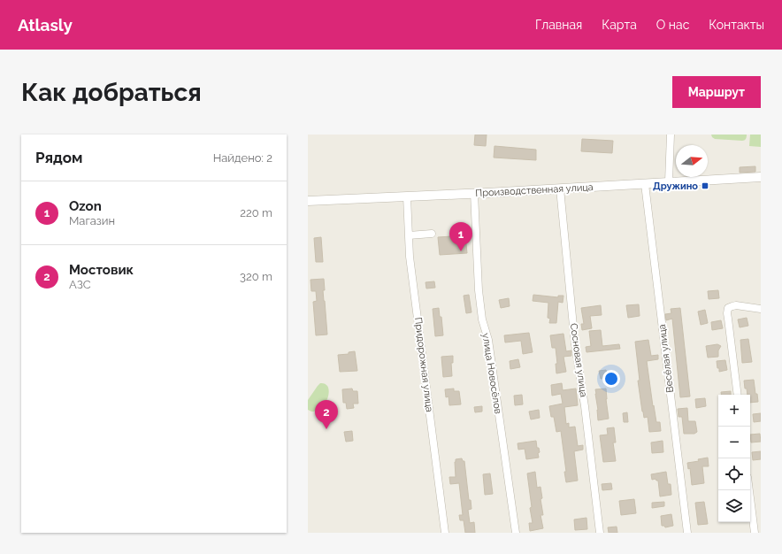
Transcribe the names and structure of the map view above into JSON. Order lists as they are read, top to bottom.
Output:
{
  "streets": {
    "street": [
      "Производственная улица",
      "Весёлая улица",
      "Сосновая улица",
      "Придорожная улица",
      "улица Новосёлов"
    ]
  },
  "crossings": [
    ["Производственная улица", "Весёлая улица"],
    ["Производственная улица", "Сосновая улица"],
    ["Производственная улица", "Придорожная улица"],
    ["Производственная улица", "улица Новосёлов"]
  ],
  "places": {
    "transit": ["Дружино"]
  },
  "north": "right",
  "page": {
    "header": "Atlasly",
    "nav": [
      "Главная",
      "Карта",
      "О нас",
      "Контакты"
    ],
    "buttons": "Маршрут",
    "title": "Как добраться",
    "heading": ["Рядом", "Найдено: 2"],
    "list": [
      {
        "mark": "1",
        "name": "Ozon",
        "note": "Магазин",
        "value": "220 m"
      },
      {
        "mark": "2",
        "name": "Мостовик",
        "note": "АЗС",
        "value": "320 m"
      }
    ],
    "pins": ["1", "2"],
    "map_buttons": ["+", "−"]
  }
}
